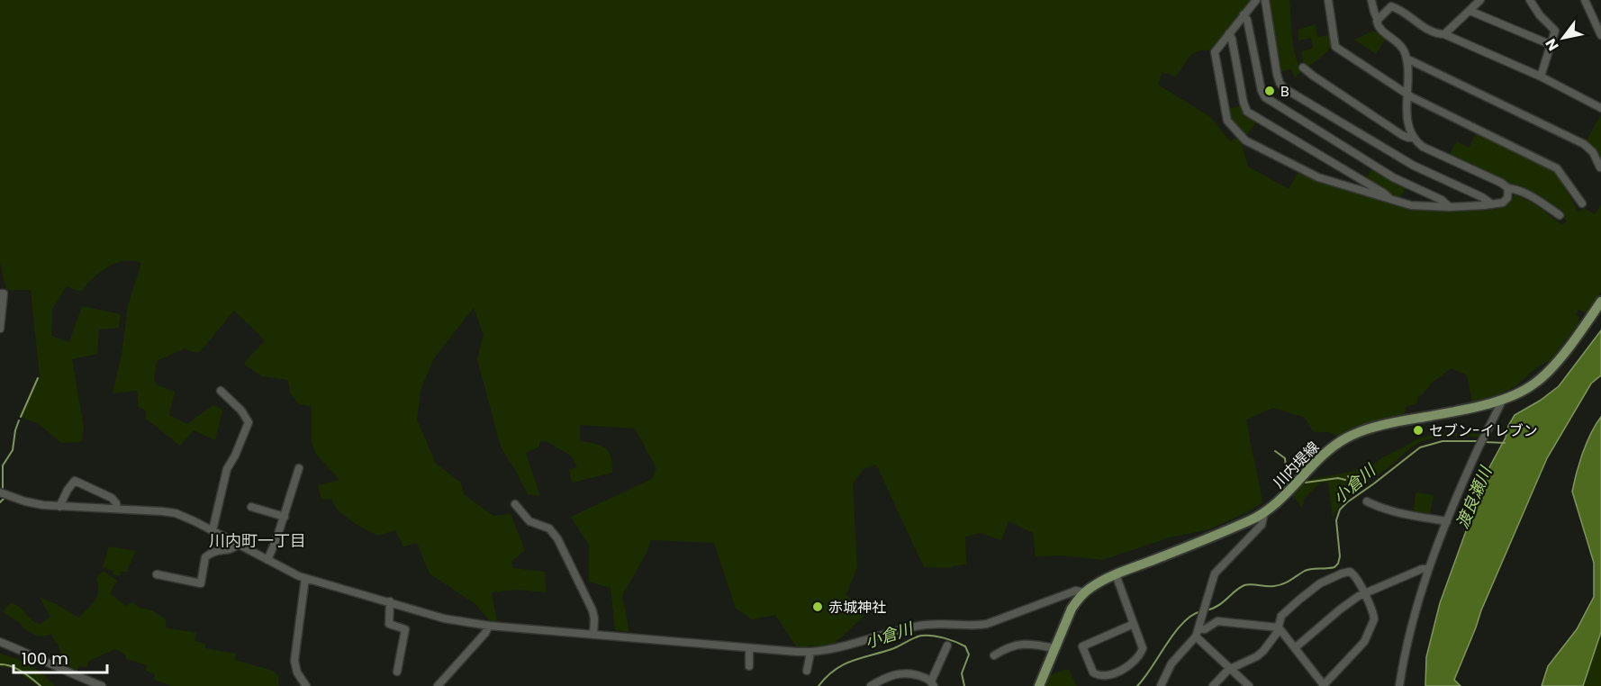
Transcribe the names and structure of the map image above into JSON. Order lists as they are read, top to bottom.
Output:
{
  "streets": {
    "main road": ["川内堤線"]
  },
  "districts": ["川内町一丁目"],
  "water": ["小倉川", "渡良瀬川"],
  "places": ["B", "セブン-イレブン", "赤城神社"],
  "scale_bar": "100 m",
  "north": "bottom left"
}
